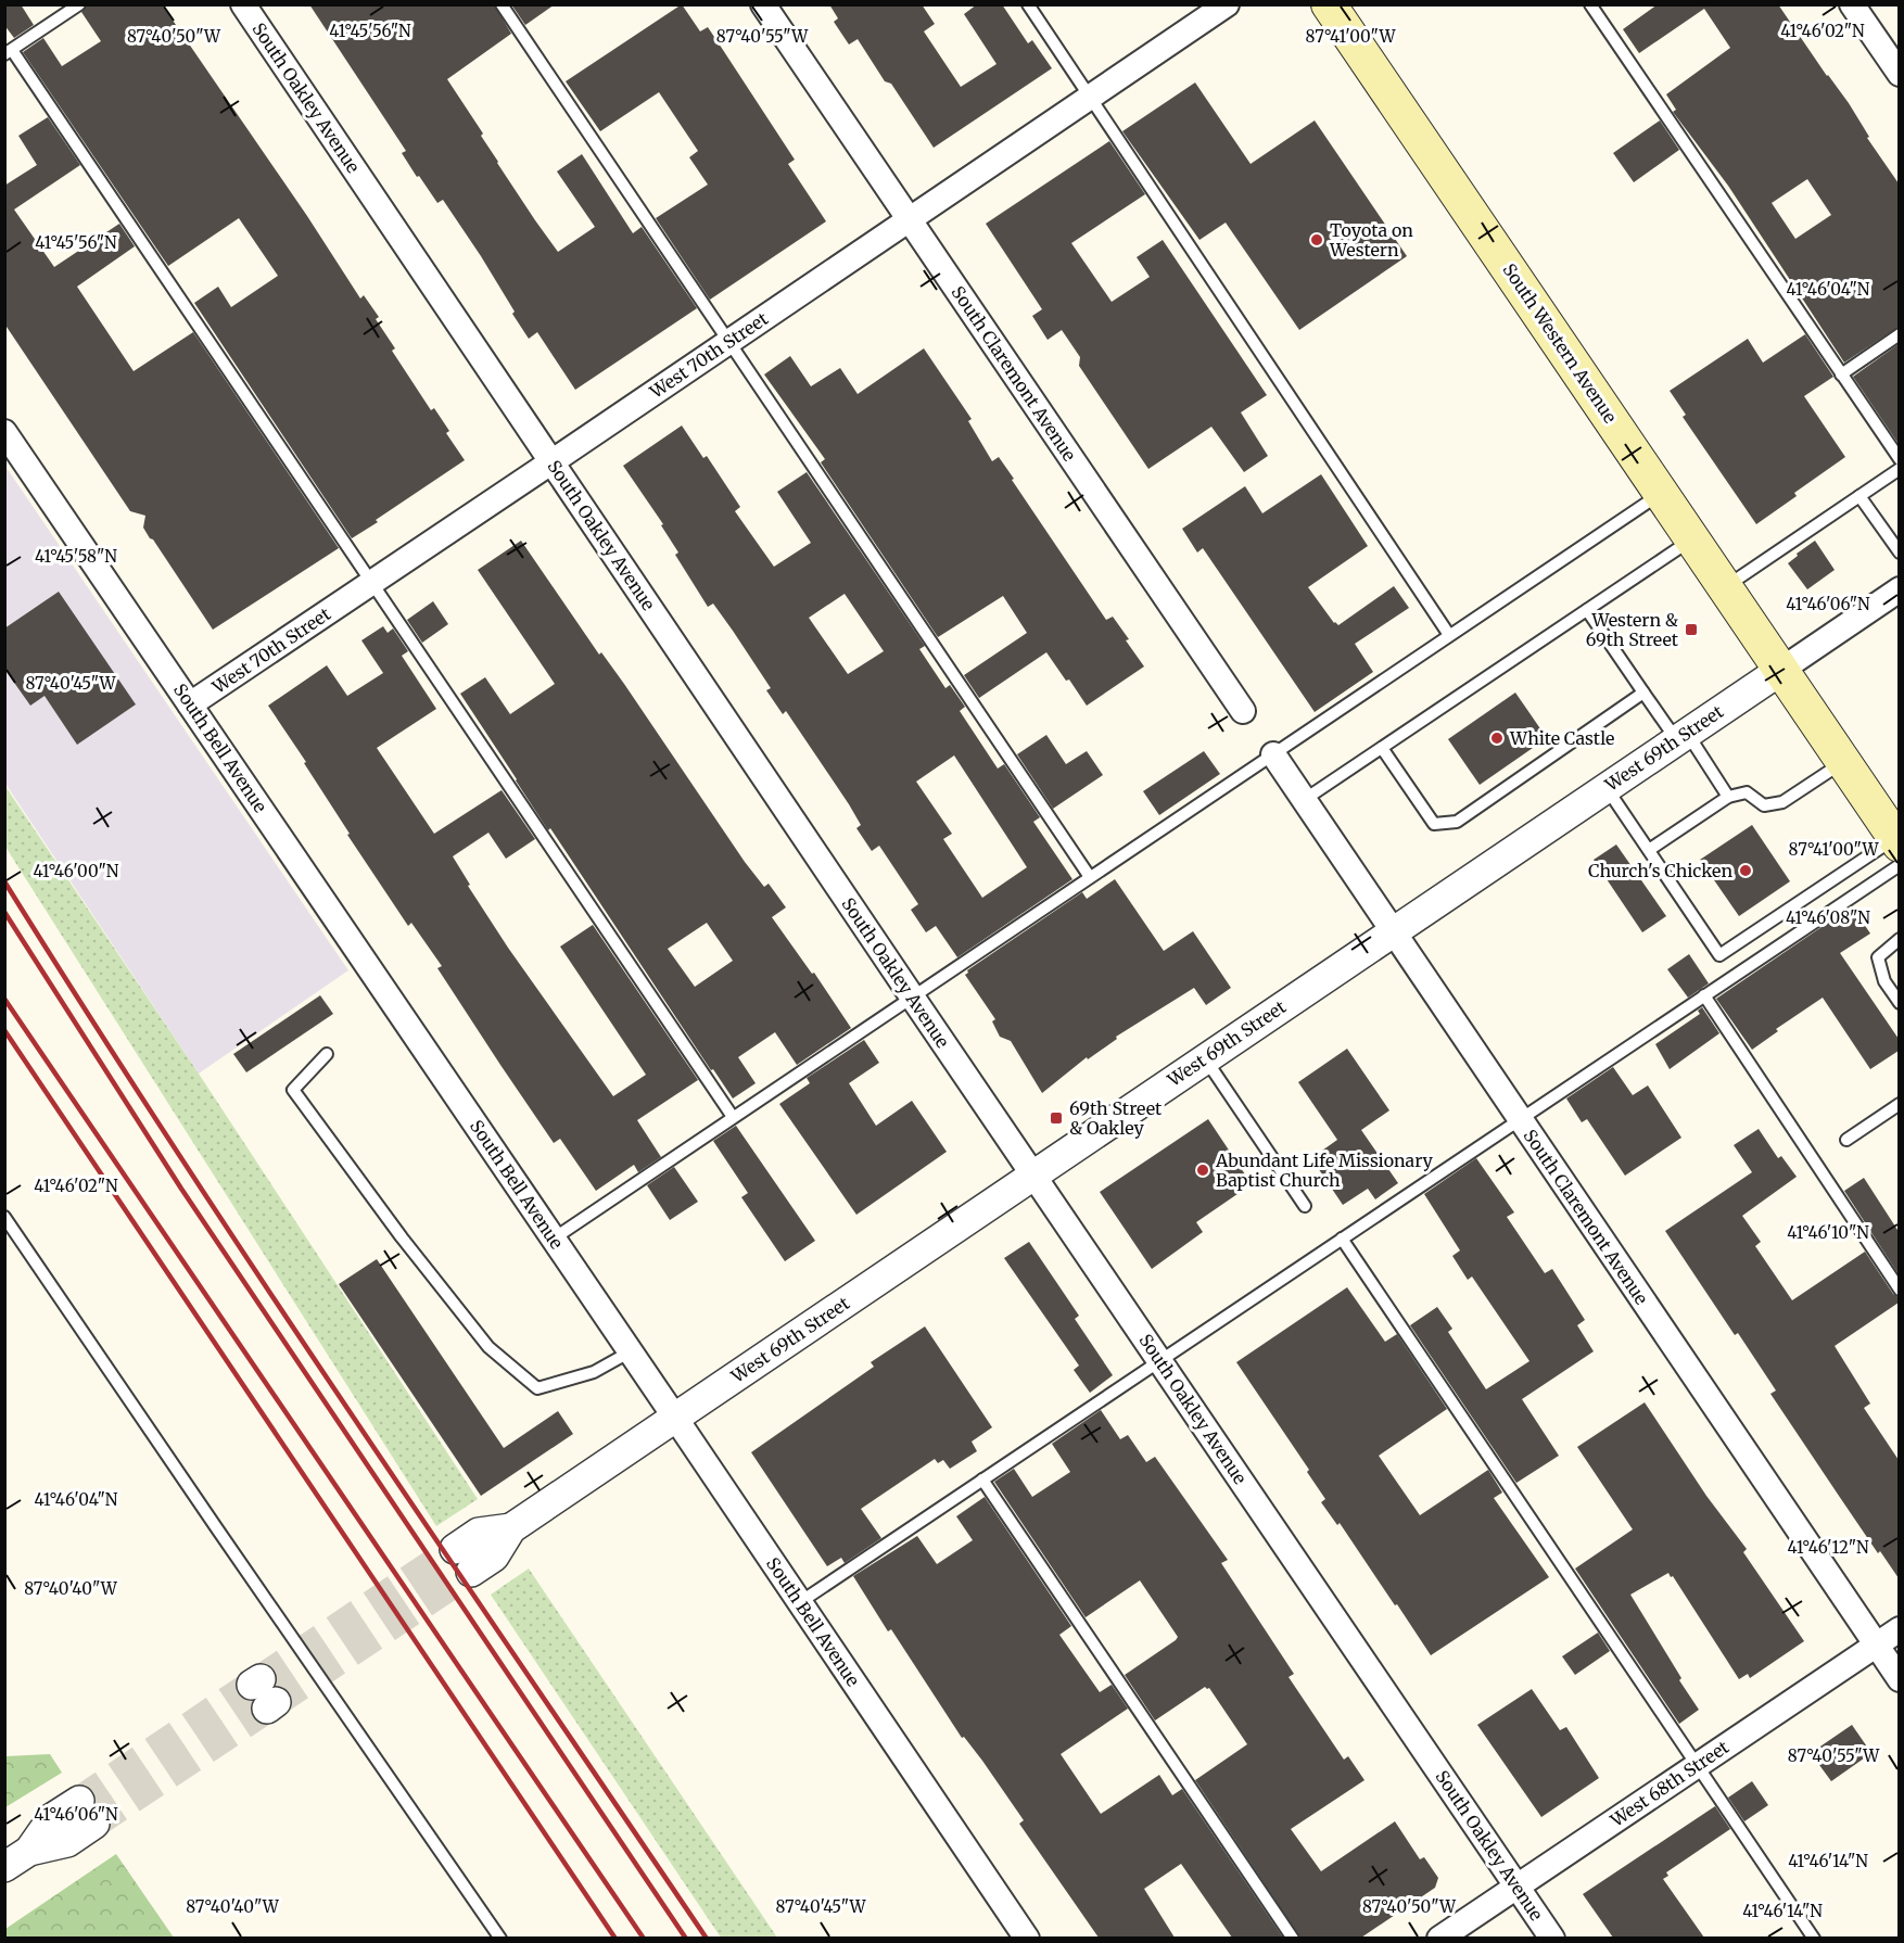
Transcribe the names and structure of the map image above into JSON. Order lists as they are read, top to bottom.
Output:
{
  "streets": {
    "main road": ["South Western Avenue"],
    "street": [
      "South Oakley Avenue",
      "West 70th Street",
      "South Claremont Avenue",
      "South Bell Avenue",
      "West 69th Street",
      "West 68th Street"
    ]
  },
  "crossings": [
    ["South Oakley Avenue", "West 70th Street"],
    ["South Oakley Avenue", "West 69th Street"],
    ["South Oakley Avenue", "West 68th Street"],
    ["South Western Avenue", "West 69th Street"],
    ["West 70th Street", "South Claremont Avenue"],
    ["West 70th Street", "South Bell Avenue"],
    ["South Claremont Avenue", "West 69th Street"],
    ["South Claremont Avenue", "West 68th Street"],
    ["South Bell Avenue", "West 69th Street"]
  ],
  "places": {
    "other": [
      "Toyota on Western",
      "White Castle",
      "Church's Chicken",
      "Abundant Life Missionary Baptist Church"
    ],
    "transit": ["Western & 69th Street", "69th Street & Oakley"]
  },
  "coordinates": [
    "41°45'56\"N",
    "41°46'02\"N",
    "87°40'50\"W",
    "87°40'55\"W",
    "87°41'00\"W",
    "41°46'04\"N",
    "41°45'58\"N",
    "41°46'06\"N",
    "87°40'45\"W",
    "41°46'00\"N",
    "41°46'08\"N",
    "41°46'10\"N",
    "41°46'12\"N",
    "87°40'40\"W",
    "41°46'14\"N"
  ]
}
